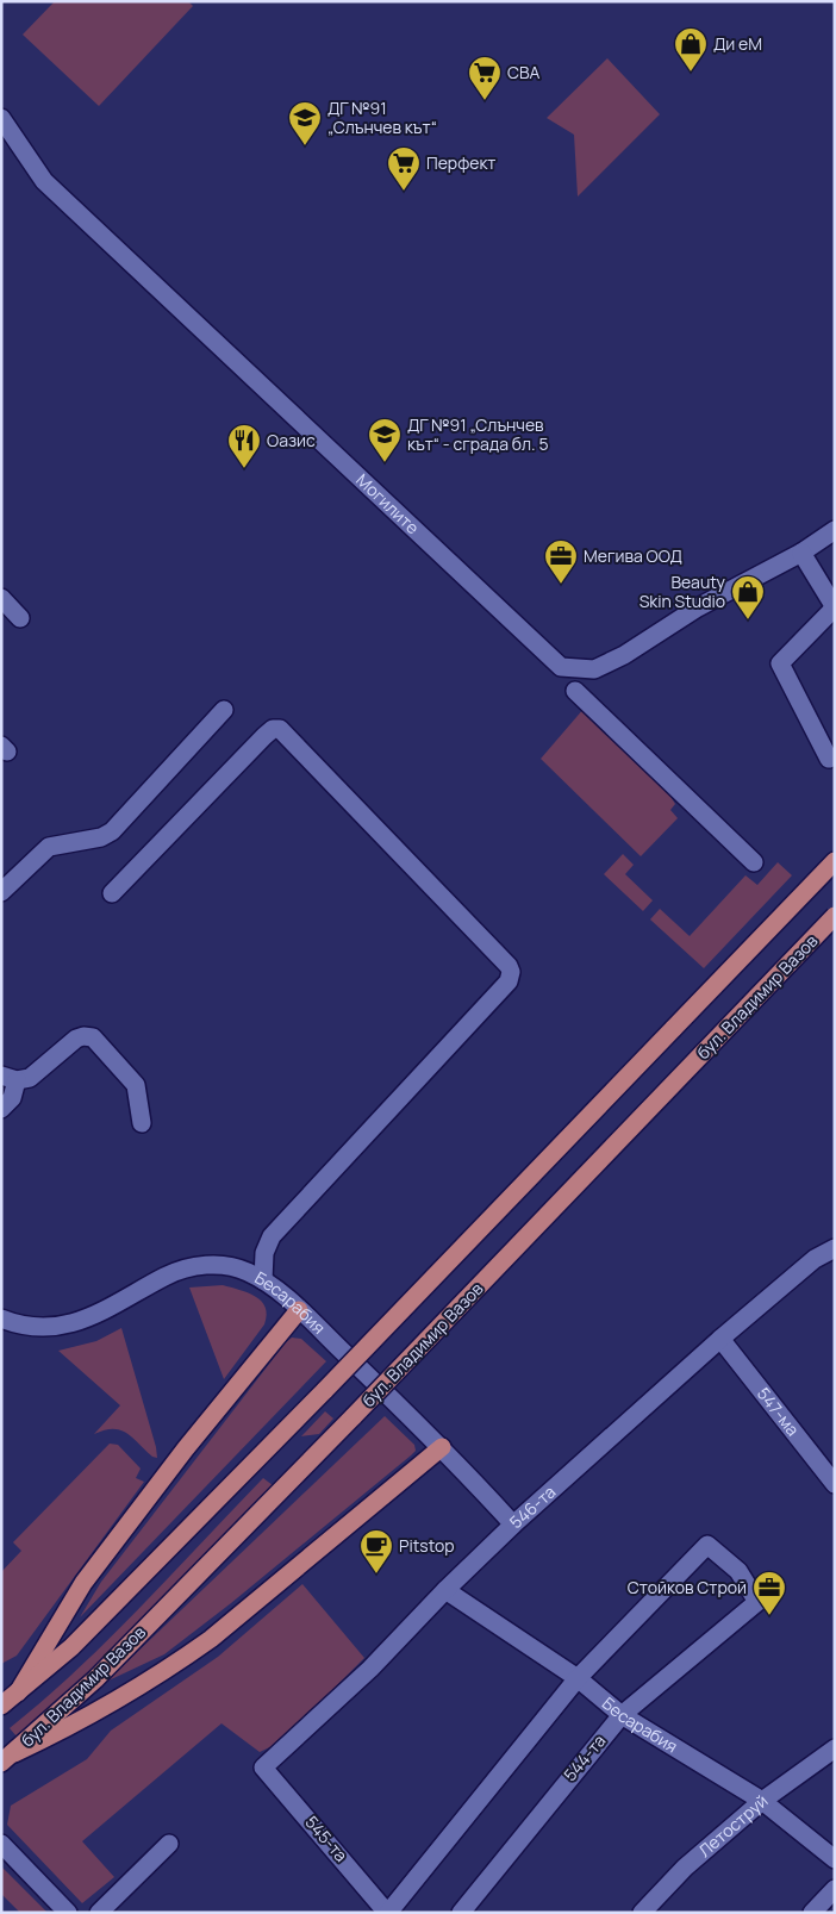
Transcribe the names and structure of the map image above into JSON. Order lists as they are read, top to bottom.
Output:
{
  "streets": {
    "main road": ["бул. Владимир Вазов"],
    "street": [
      "Могилите",
      "Бесарабия",
      "547-ма",
      "546-та",
      "544-та",
      "Летоструй",
      "545-та"
    ]
  },
  "crossings": [
    ["Бесарабия", "546-та"],
    ["Бесарабия", "544-та"],
    ["Бесарабия", "Летоструй"],
    ["547-ма", "546-та"],
    ["546-та", "545-та"]
  ],
  "places": {
    "shop": ["Ди еМ", "Beauty Skin Studio"],
    "supermarket": ["CBA", "Перфект"],
    "school or university": ["ДГ №91 „Слънчев кът“", "ДГ №91 „Слънчев кът“ - сграда бл. 5"],
    "restaurant": ["Оазис"],
    "office": ["Мегива ООД", "Стойков Строй"],
    "cafe": ["Pitstop"]
  }
}
